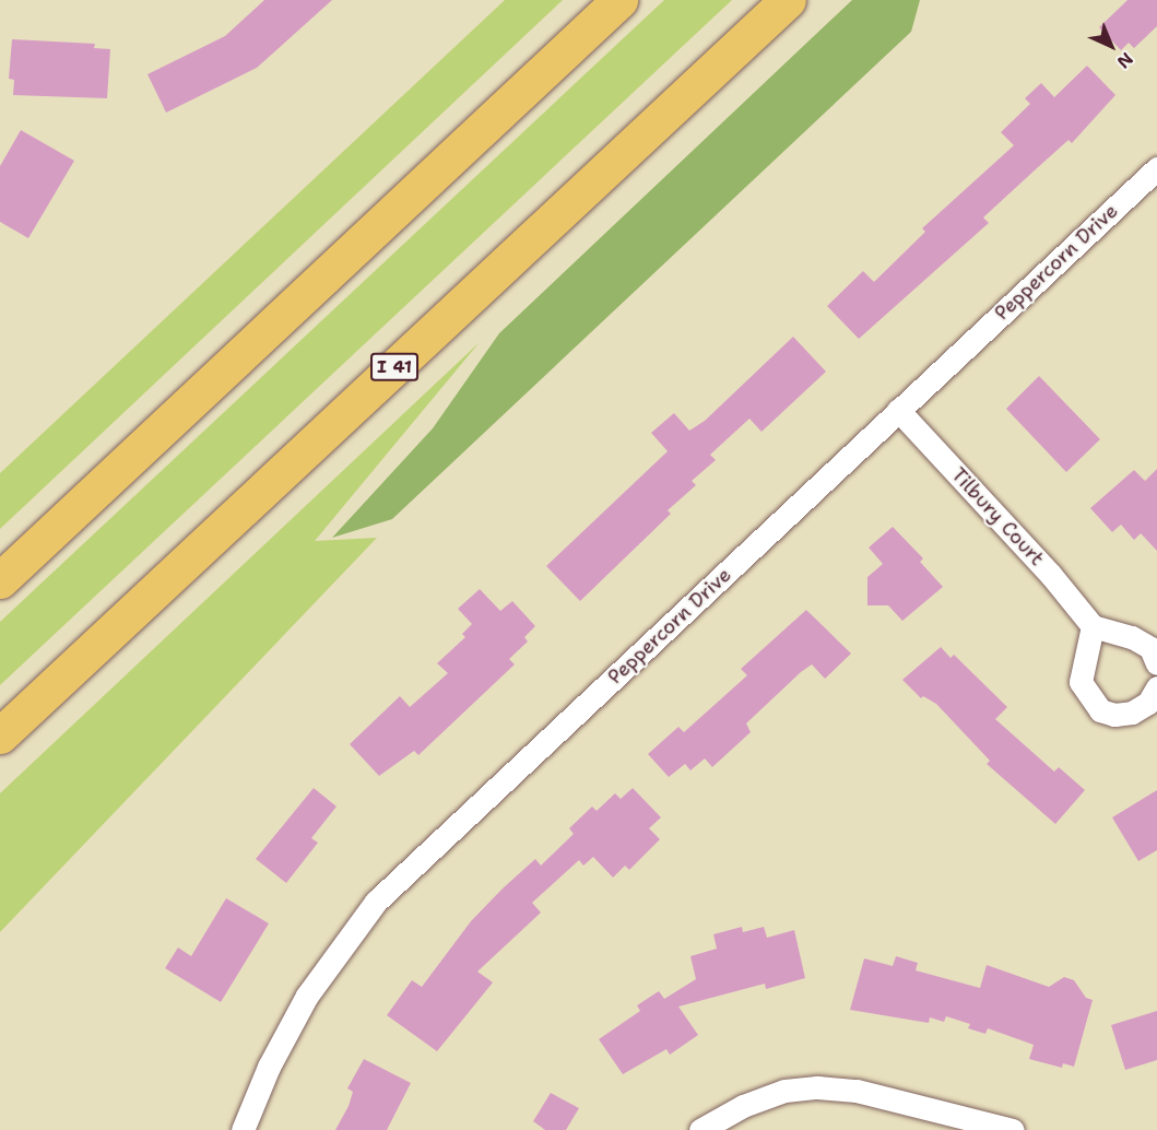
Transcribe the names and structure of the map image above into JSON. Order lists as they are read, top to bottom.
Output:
{
  "streets": {
    "highway": ["I 41"],
    "street": ["Peppercorn Drive", "Tilbury Court"]
  },
  "crossings": [
    ["Peppercorn Drive", "Tilbury Court"]
  ],
  "north": "bottom right"
}
